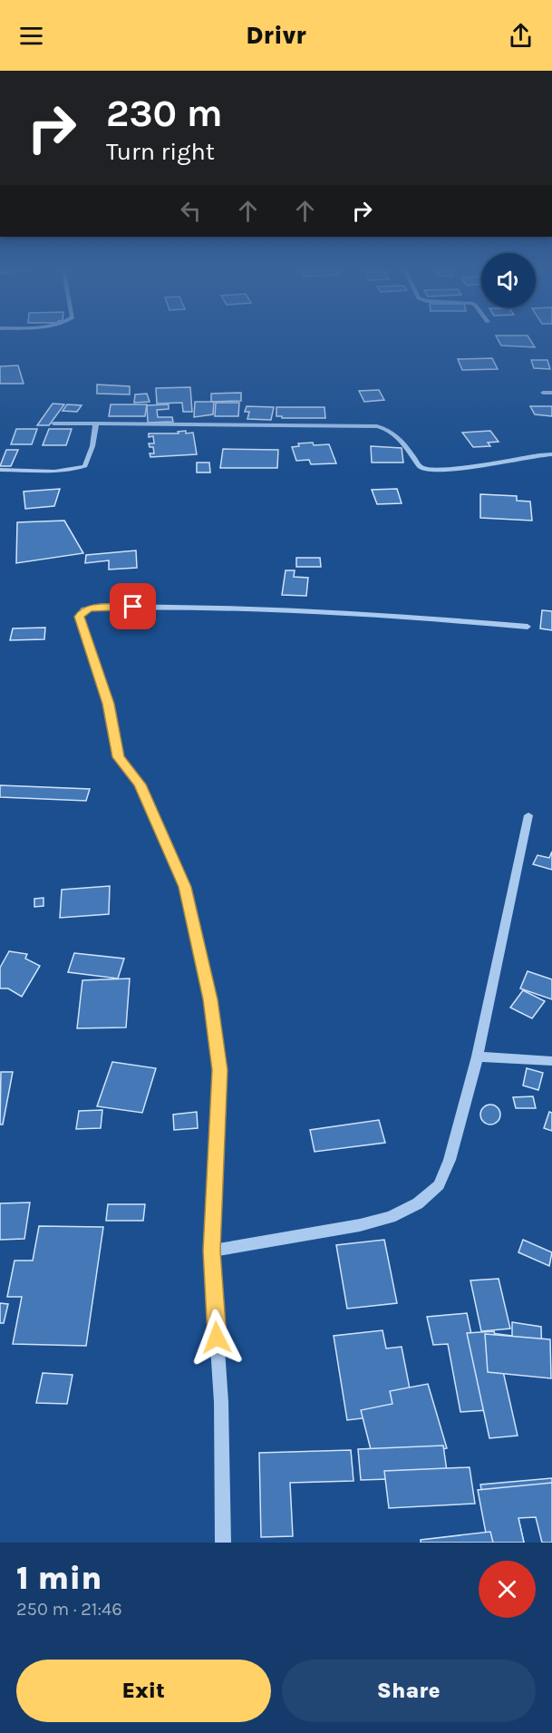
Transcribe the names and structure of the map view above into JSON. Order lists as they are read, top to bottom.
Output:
{
  "page": {
    "header": "Drivr",
    "turn": ["230 m", "Turn right"],
    "heading": ["1 min", "250 m · 21:46"],
    "buttons": ["Exit", "Share"]
  }
}
